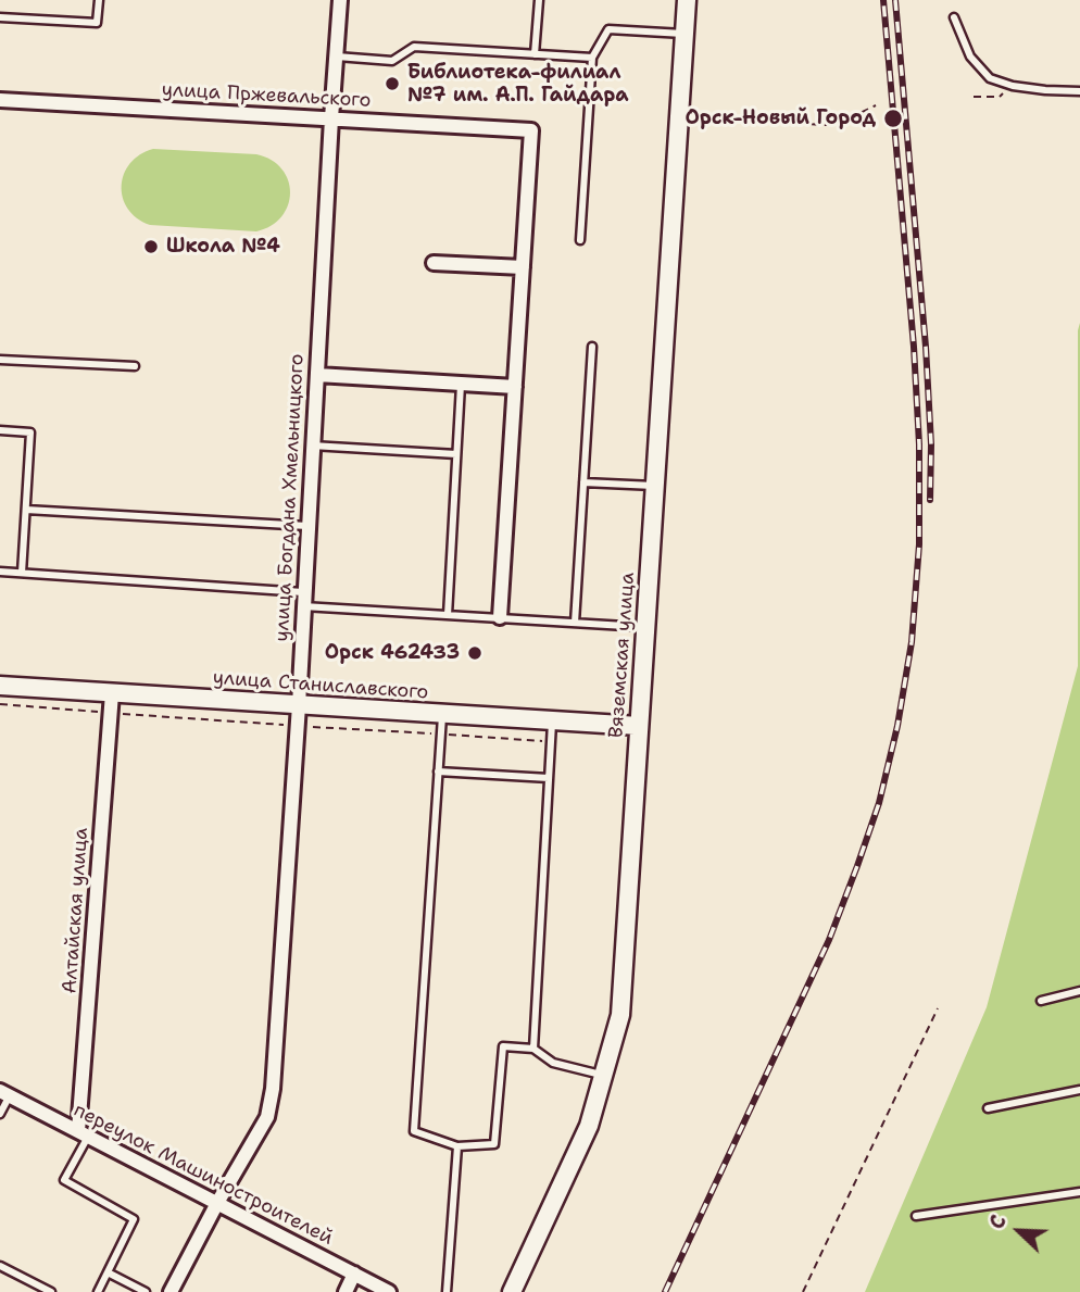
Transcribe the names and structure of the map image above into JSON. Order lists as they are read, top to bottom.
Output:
{
  "streets": {
    "main road": ["Вяземская улица", "улица Станиславского"],
    "street": [
      "улица Пржевальского",
      "улица Богдана Хмельницкого",
      "Алтайская улица",
      "переулок Машиностроителей"
    ]
  },
  "crossings": [
    ["улица Пржевальского", "улица Богдана Хмельницкого"],
    ["улица Богдана Хмельницкого", "улица Станиславского"],
    ["улица Богдана Хмельницкого", "переулок Машиностроителей"],
    ["Вяземская улица", "улица Станиславского"],
    ["улица Станиславского", "Алтайская улица"],
    ["Алтайская улица", "переулок Машиностроителей"]
  ],
  "places": [
    "Библиотека-филиал №7 им. А.П. Гайдара",
    "Орск-Новый Город",
    "Школа №4",
    "Орск 462433"
  ],
  "north": "top left"
}
